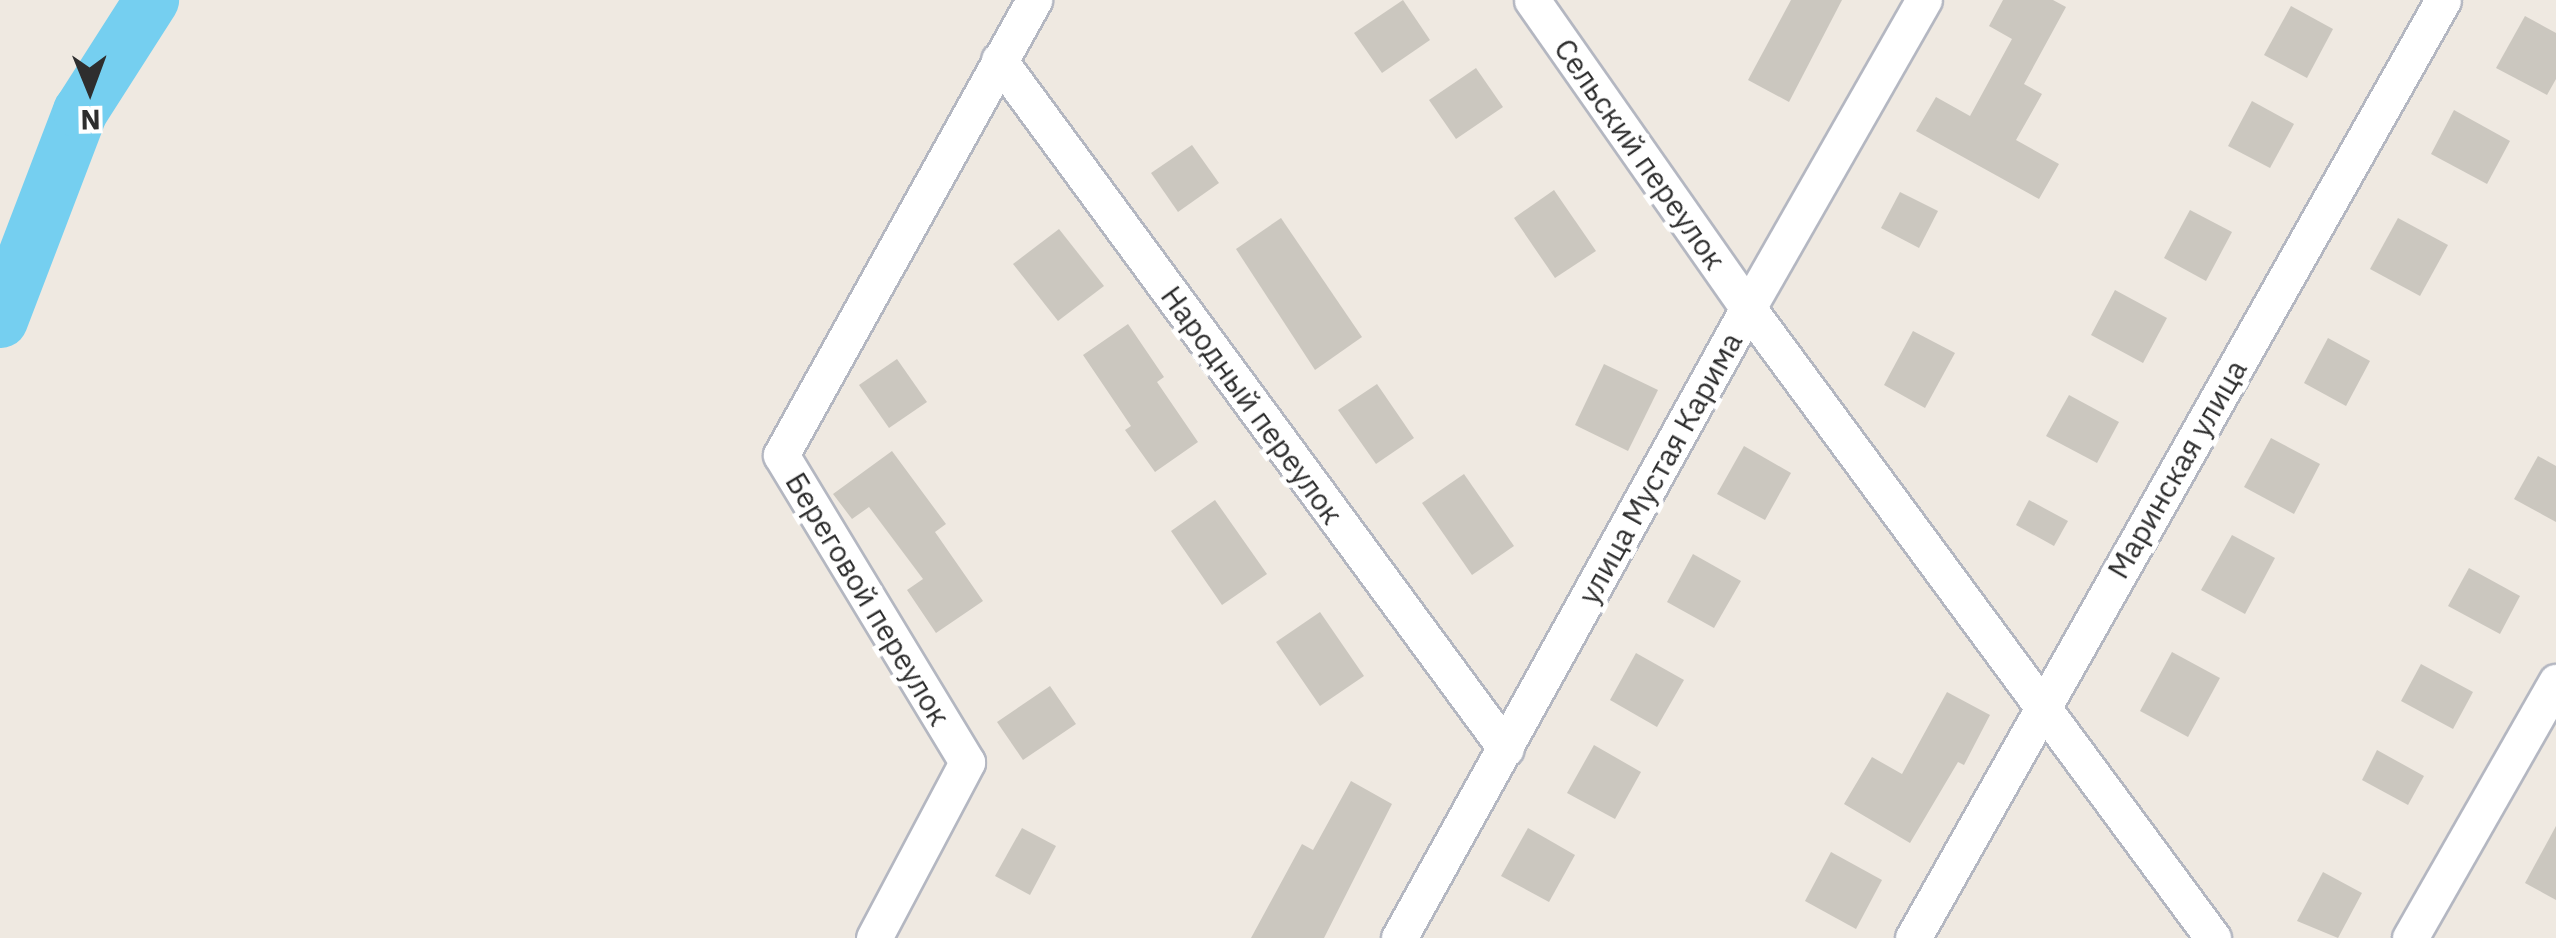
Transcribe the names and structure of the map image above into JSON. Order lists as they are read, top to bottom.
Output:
{
  "streets": {
    "street": [
      "Сельский переулок",
      "Народный переулок",
      "улица Мустая Карима",
      "Маринская улица",
      "Береговой переулок"
    ]
  },
  "crossings": [
    ["Сельский переулок", "улица Мустая Карима"],
    ["Сельский переулок", "Маринская улица"],
    ["Народный переулок", "улица Мустая Карима"],
    ["Народный переулок", "Береговой переулок"]
  ],
  "north": "bottom"
}
